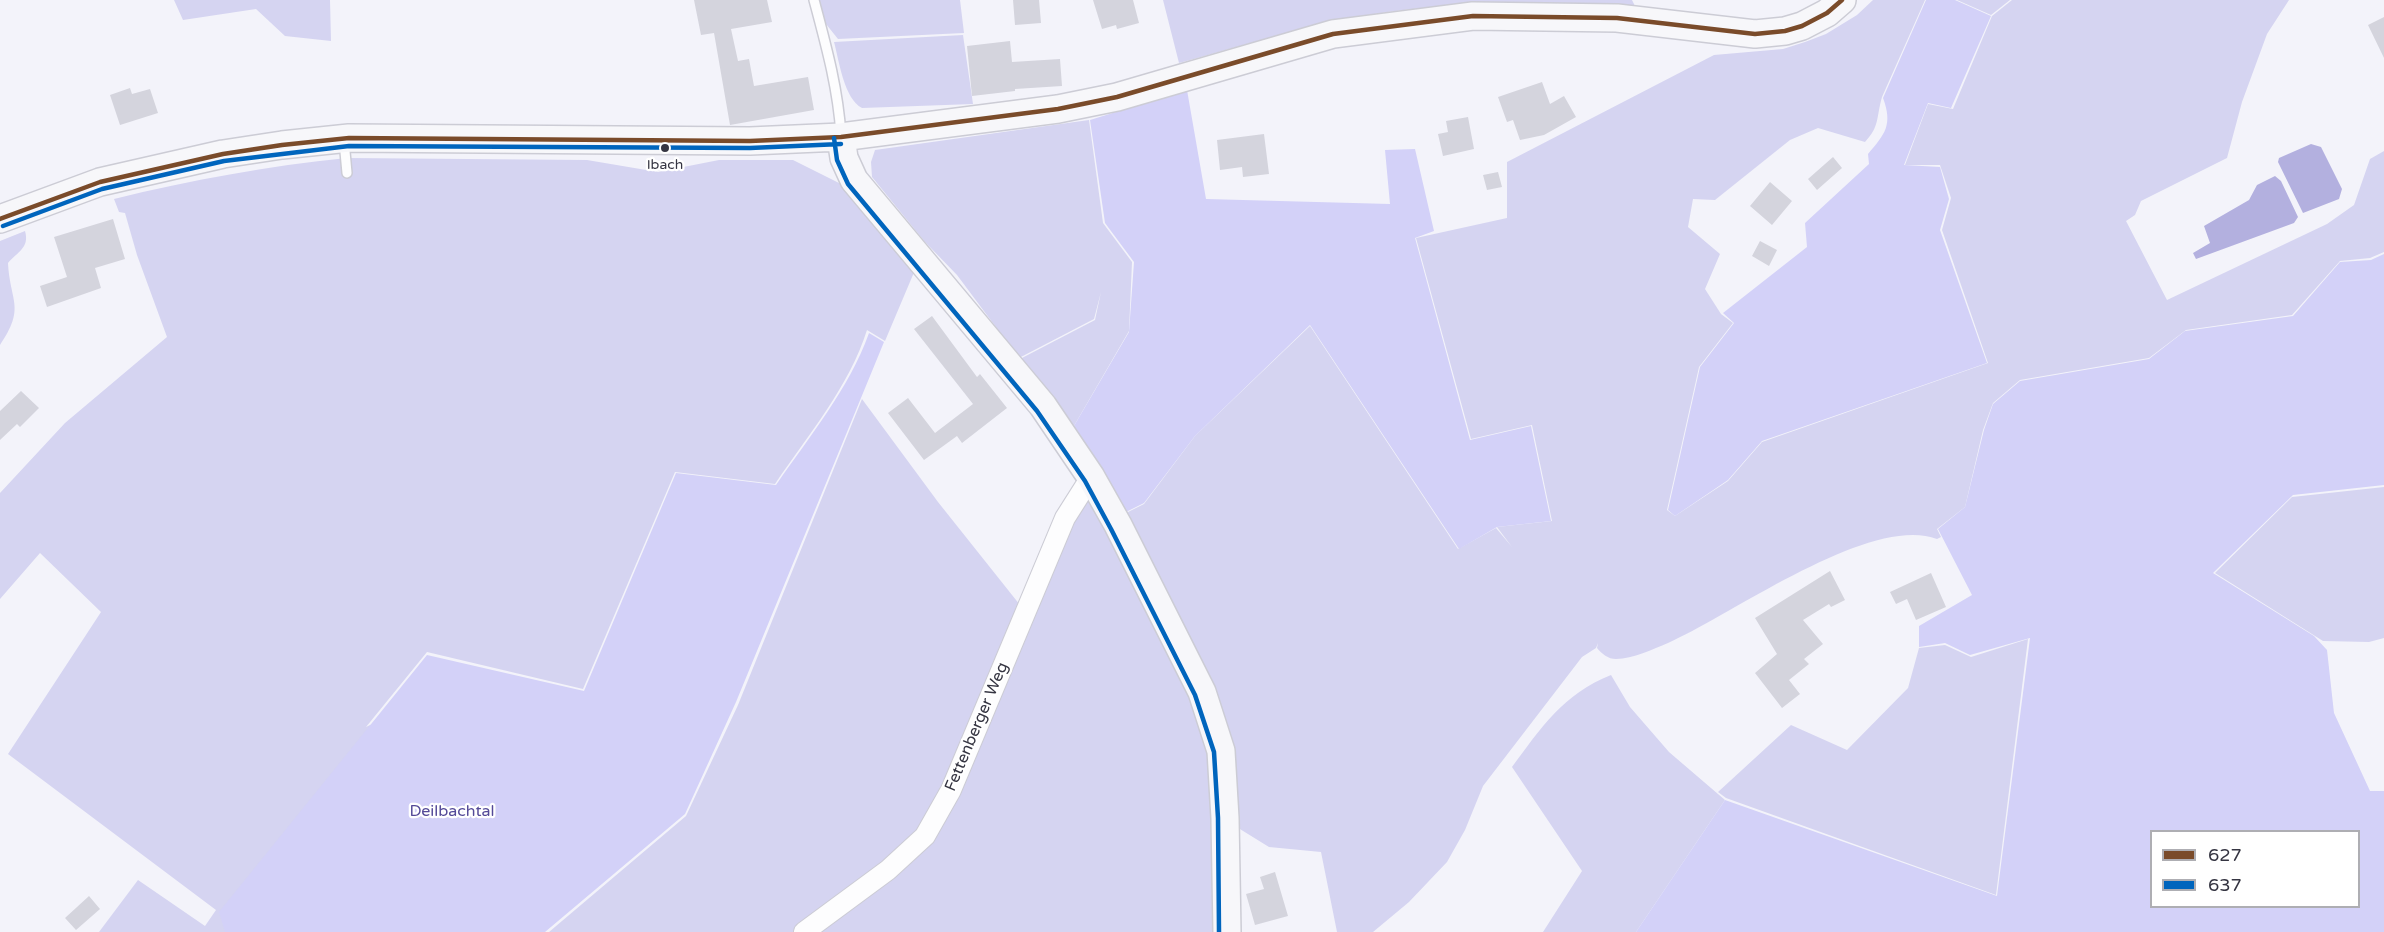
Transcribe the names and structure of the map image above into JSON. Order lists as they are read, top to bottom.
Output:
{
  "streets": {
    "street": ["Fettenberger Weg"]
  },
  "parks": ["Deilbachtal"],
  "places": ["Ibach"],
  "lines": ["transit line 627", "transit line 637"],
  "legend": ["627", "637"]
}
